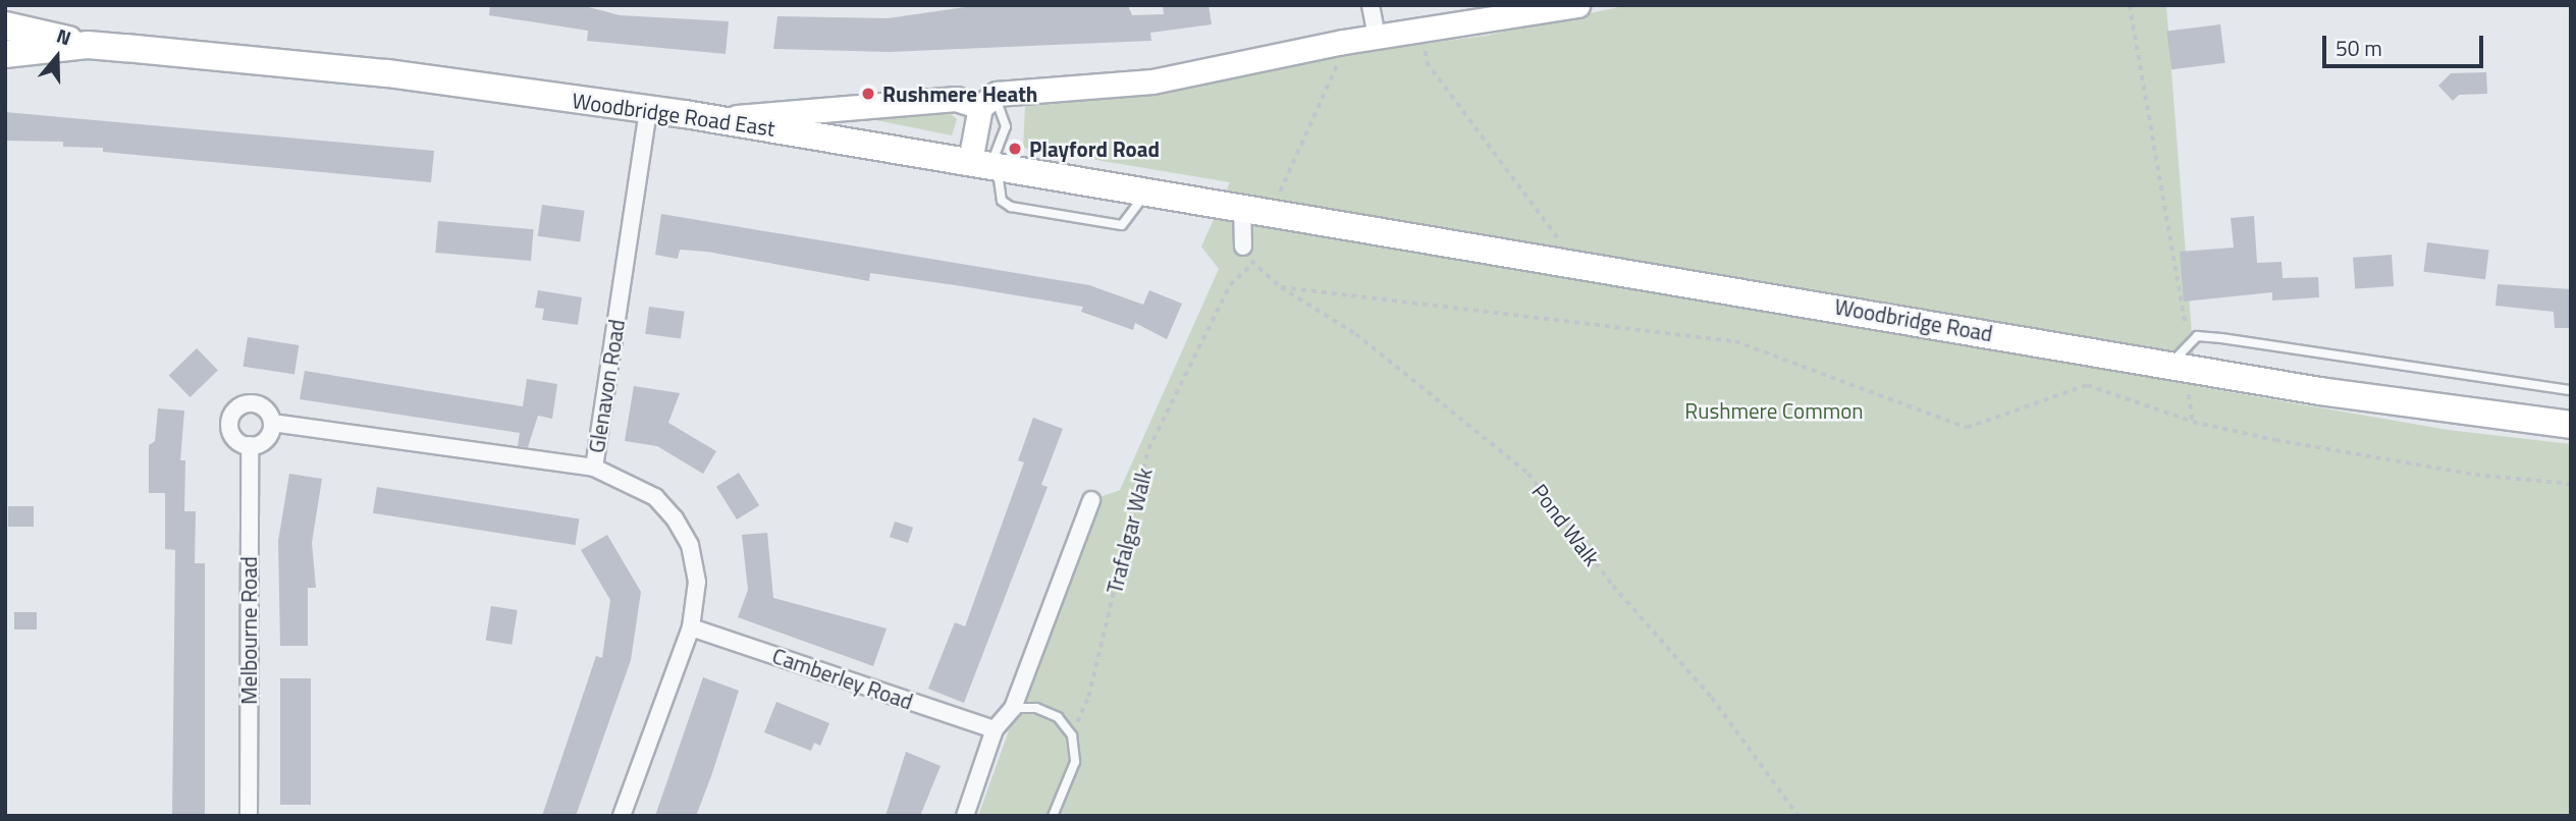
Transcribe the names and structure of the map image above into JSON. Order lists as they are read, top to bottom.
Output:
{
  "streets": {
    "main road": ["Woodbridge Road East", "Woodbridge Road"],
    "street": ["Glenavon Road", "Melbourne Road", "Camberley Road"],
    "path": ["Pond Walk", "Trafalgar Walk"]
  },
  "crossings": [
    ["Woodbridge Road East", "Woodbridge Road"],
    ["Woodbridge Road East", "Glenavon Road"],
    ["Glenavon Road", "Camberley Road"]
  ],
  "parks": ["Rushmere Common"],
  "places": ["Rushmere Heath", "Playford Road"],
  "scale_bar": "50 m",
  "north": "top"
}
